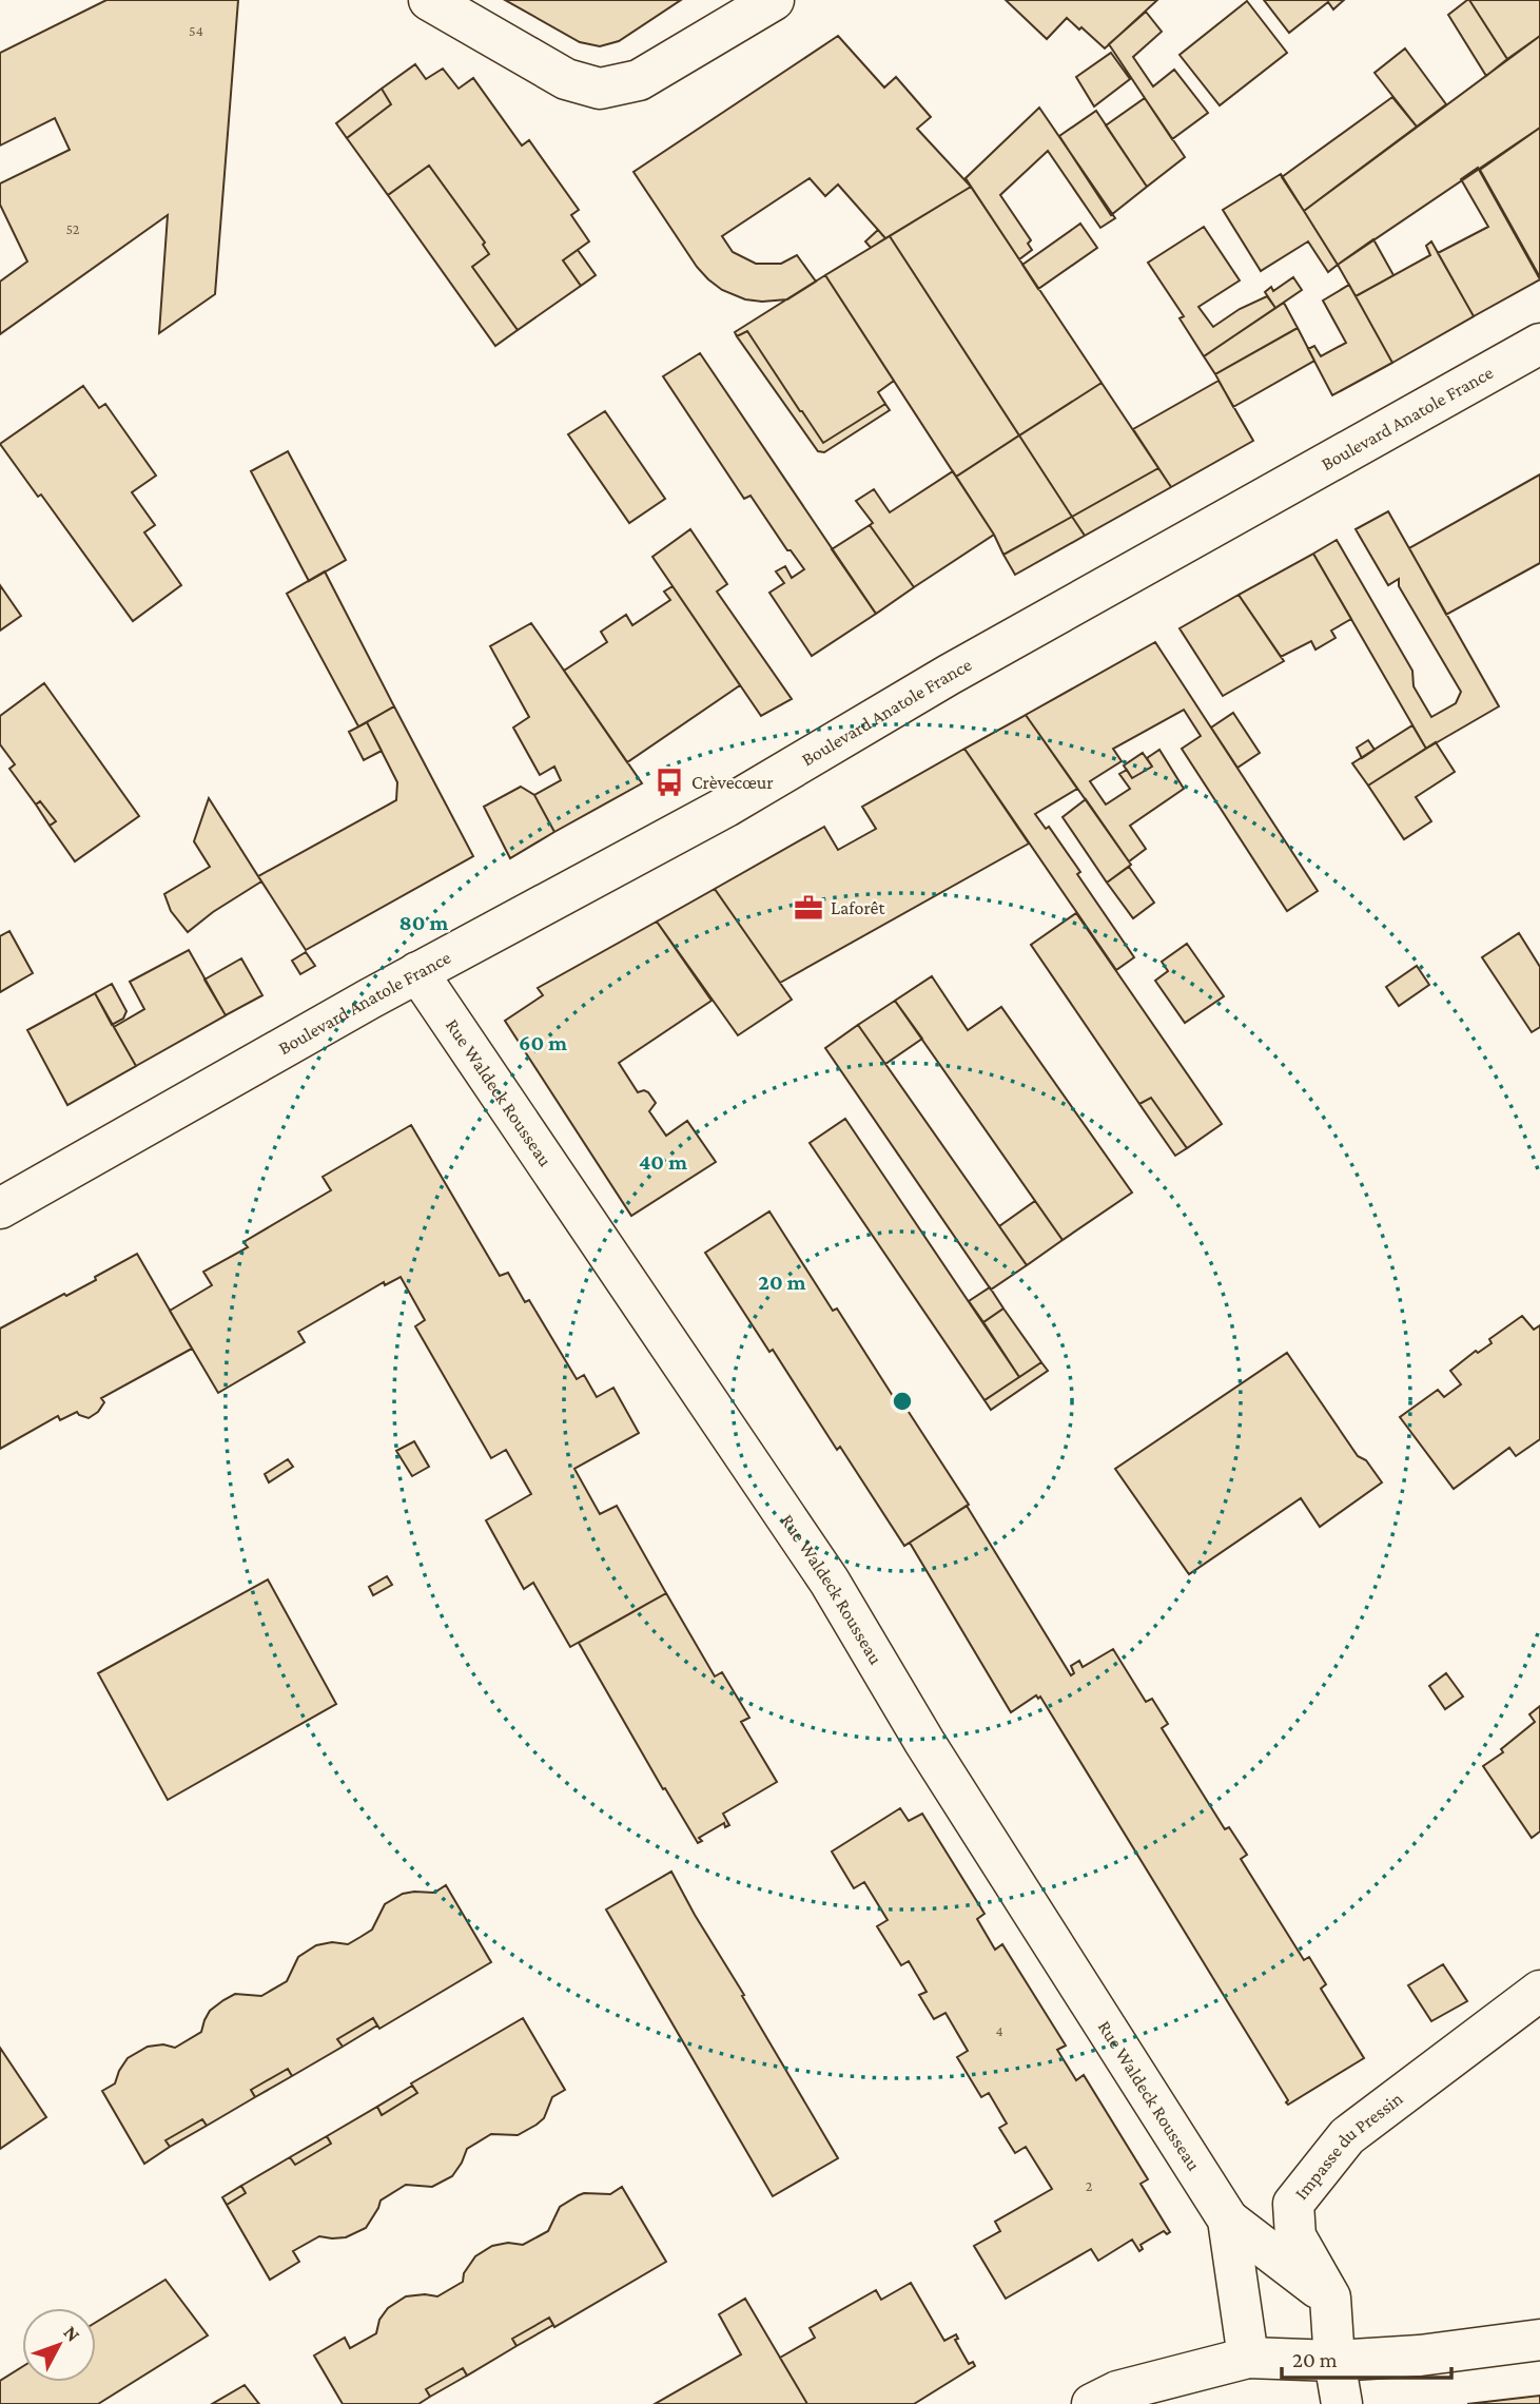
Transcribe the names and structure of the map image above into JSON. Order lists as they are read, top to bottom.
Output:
{
  "streets": {
    "street": ["Boulevard Anatole France", "Rue Waldeck Rousseau", "Impasse du Pressin"]
  },
  "crossings": [
    ["Boulevard Anatole France", "Rue Waldeck Rousseau"],
    ["Rue Waldeck Rousseau", "Impasse du Pressin"]
  ],
  "places": {
    "bus stop": ["Crèvecœur"],
    "office": ["Laforêt"]
  },
  "house_numbers": [
    "54",
    "52",
    "4",
    "2"
  ],
  "scale_bar": "20 m",
  "north": "top right",
  "rings": [
    "80 m",
    "60 m",
    "40 m",
    "20 m"
  ]
}
